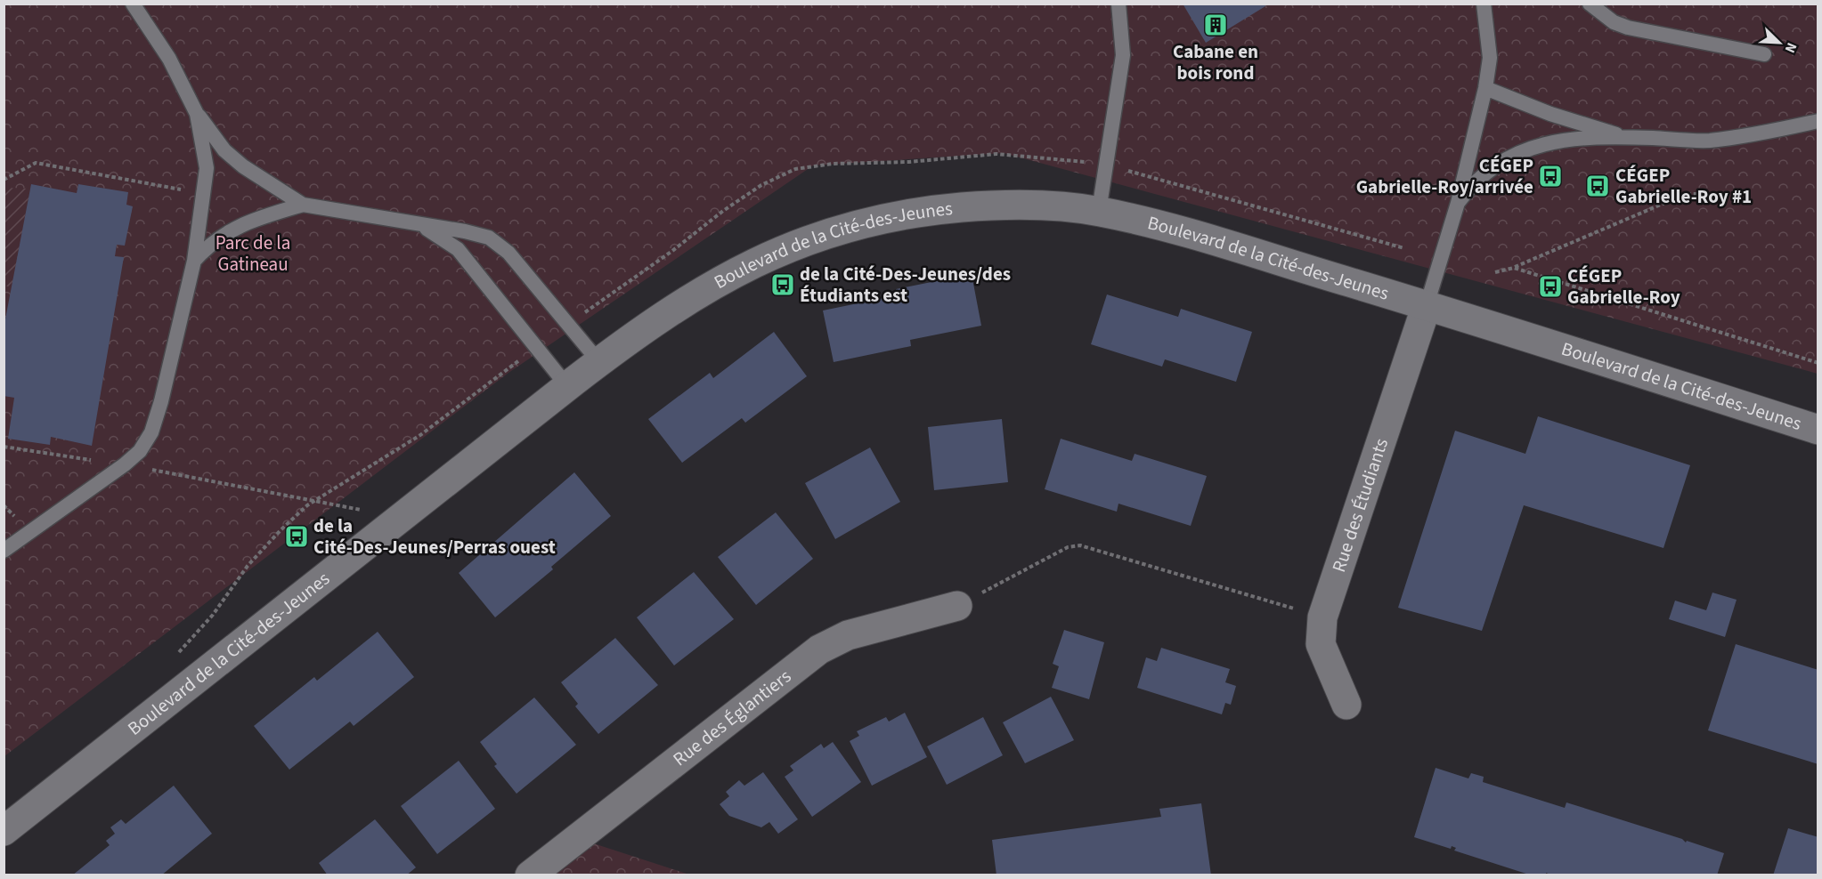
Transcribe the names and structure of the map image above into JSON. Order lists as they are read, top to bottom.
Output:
{
  "streets": {
    "street": ["Boulevard de la Cité-des-Jeunes", "Rue des Étudiants", "Rue des Églantiers"]
  },
  "crossings": [
    ["Boulevard de la Cité-des-Jeunes", "Rue des Étudiants"]
  ],
  "parks": ["Parc de la Gatineau"],
  "places": {
    "building": ["Cabane en bois rond"],
    "bus stop": [
      "CÉGEP Gabrielle-Roy/arrivée",
      "CÉGEP Gabrielle-Roy #1",
      "de la Cité-Des-Jeunes/des Étudiants est",
      "CÉGEP Gabrielle-Roy",
      "de la Cité-Des-Jeunes/Perras ouest"
    ]
  },
  "north": "bottom right"
}
